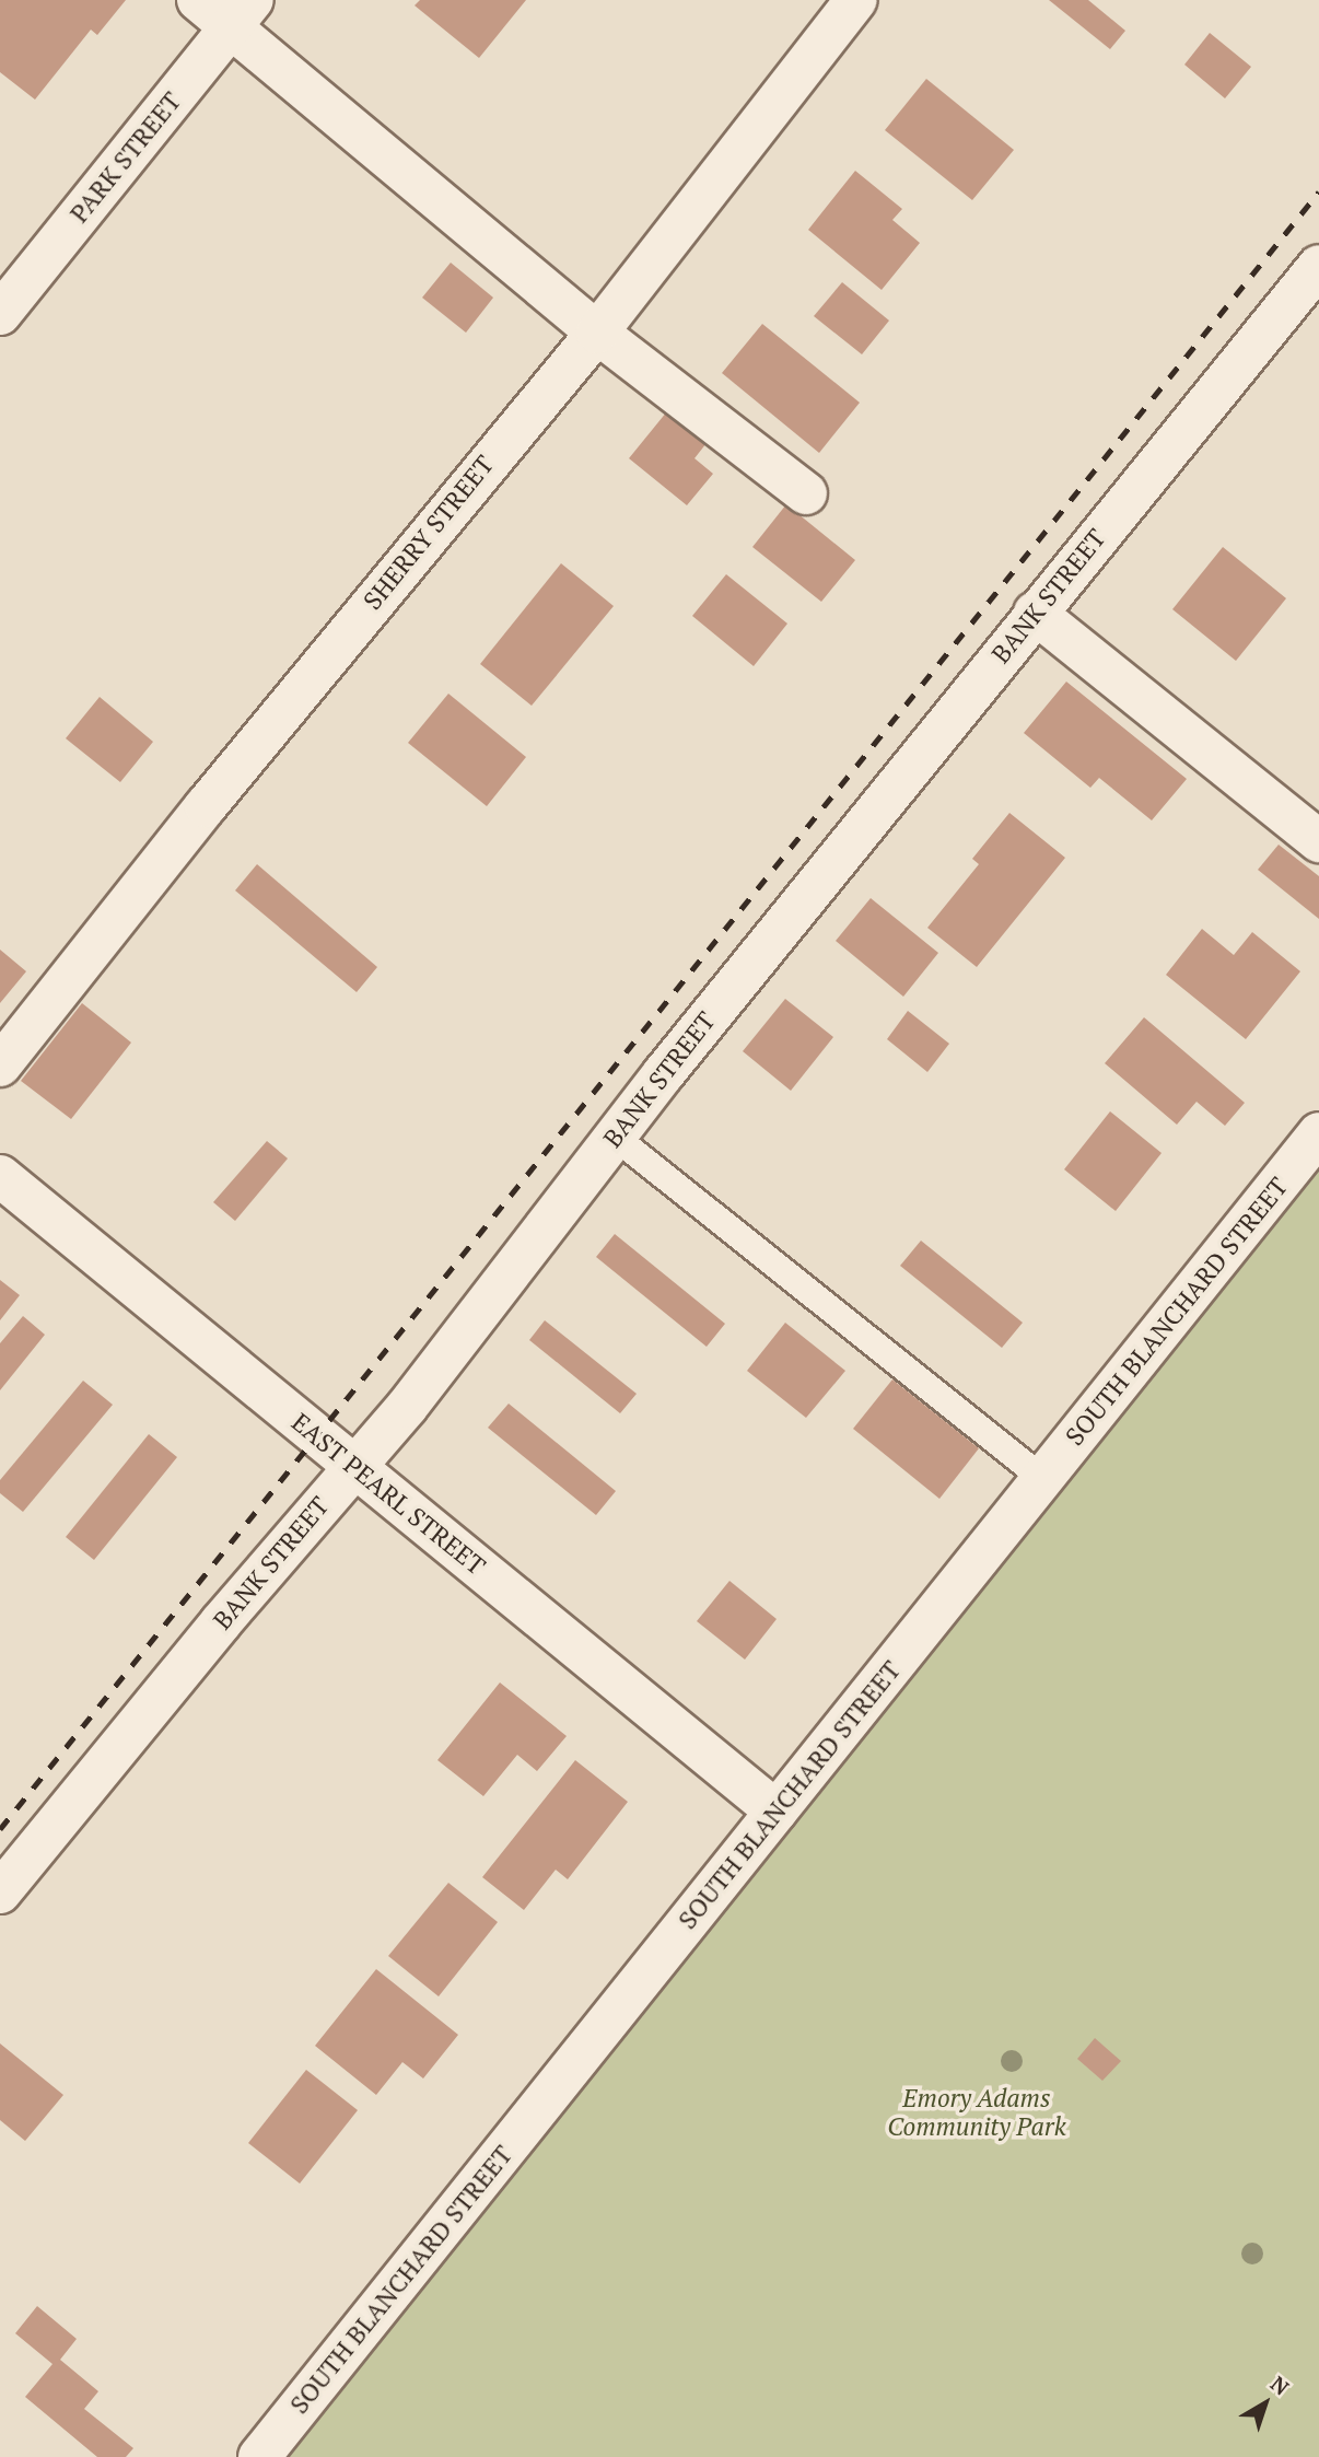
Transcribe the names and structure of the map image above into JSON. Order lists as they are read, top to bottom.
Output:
{
  "streets": {
    "street": [
      "PARK STREET",
      "SHERRY STREET",
      "BANK STREET",
      "SOUTH BLANCHARD STREET",
      "EAST PEARL STREET"
    ]
  },
  "crossings": [
    ["BANK STREET", "EAST PEARL STREET"],
    ["SOUTH BLANCHARD STREET", "EAST PEARL STREET"]
  ],
  "parks": ["Emory Adams Community Park"],
  "north": "top right"
}
